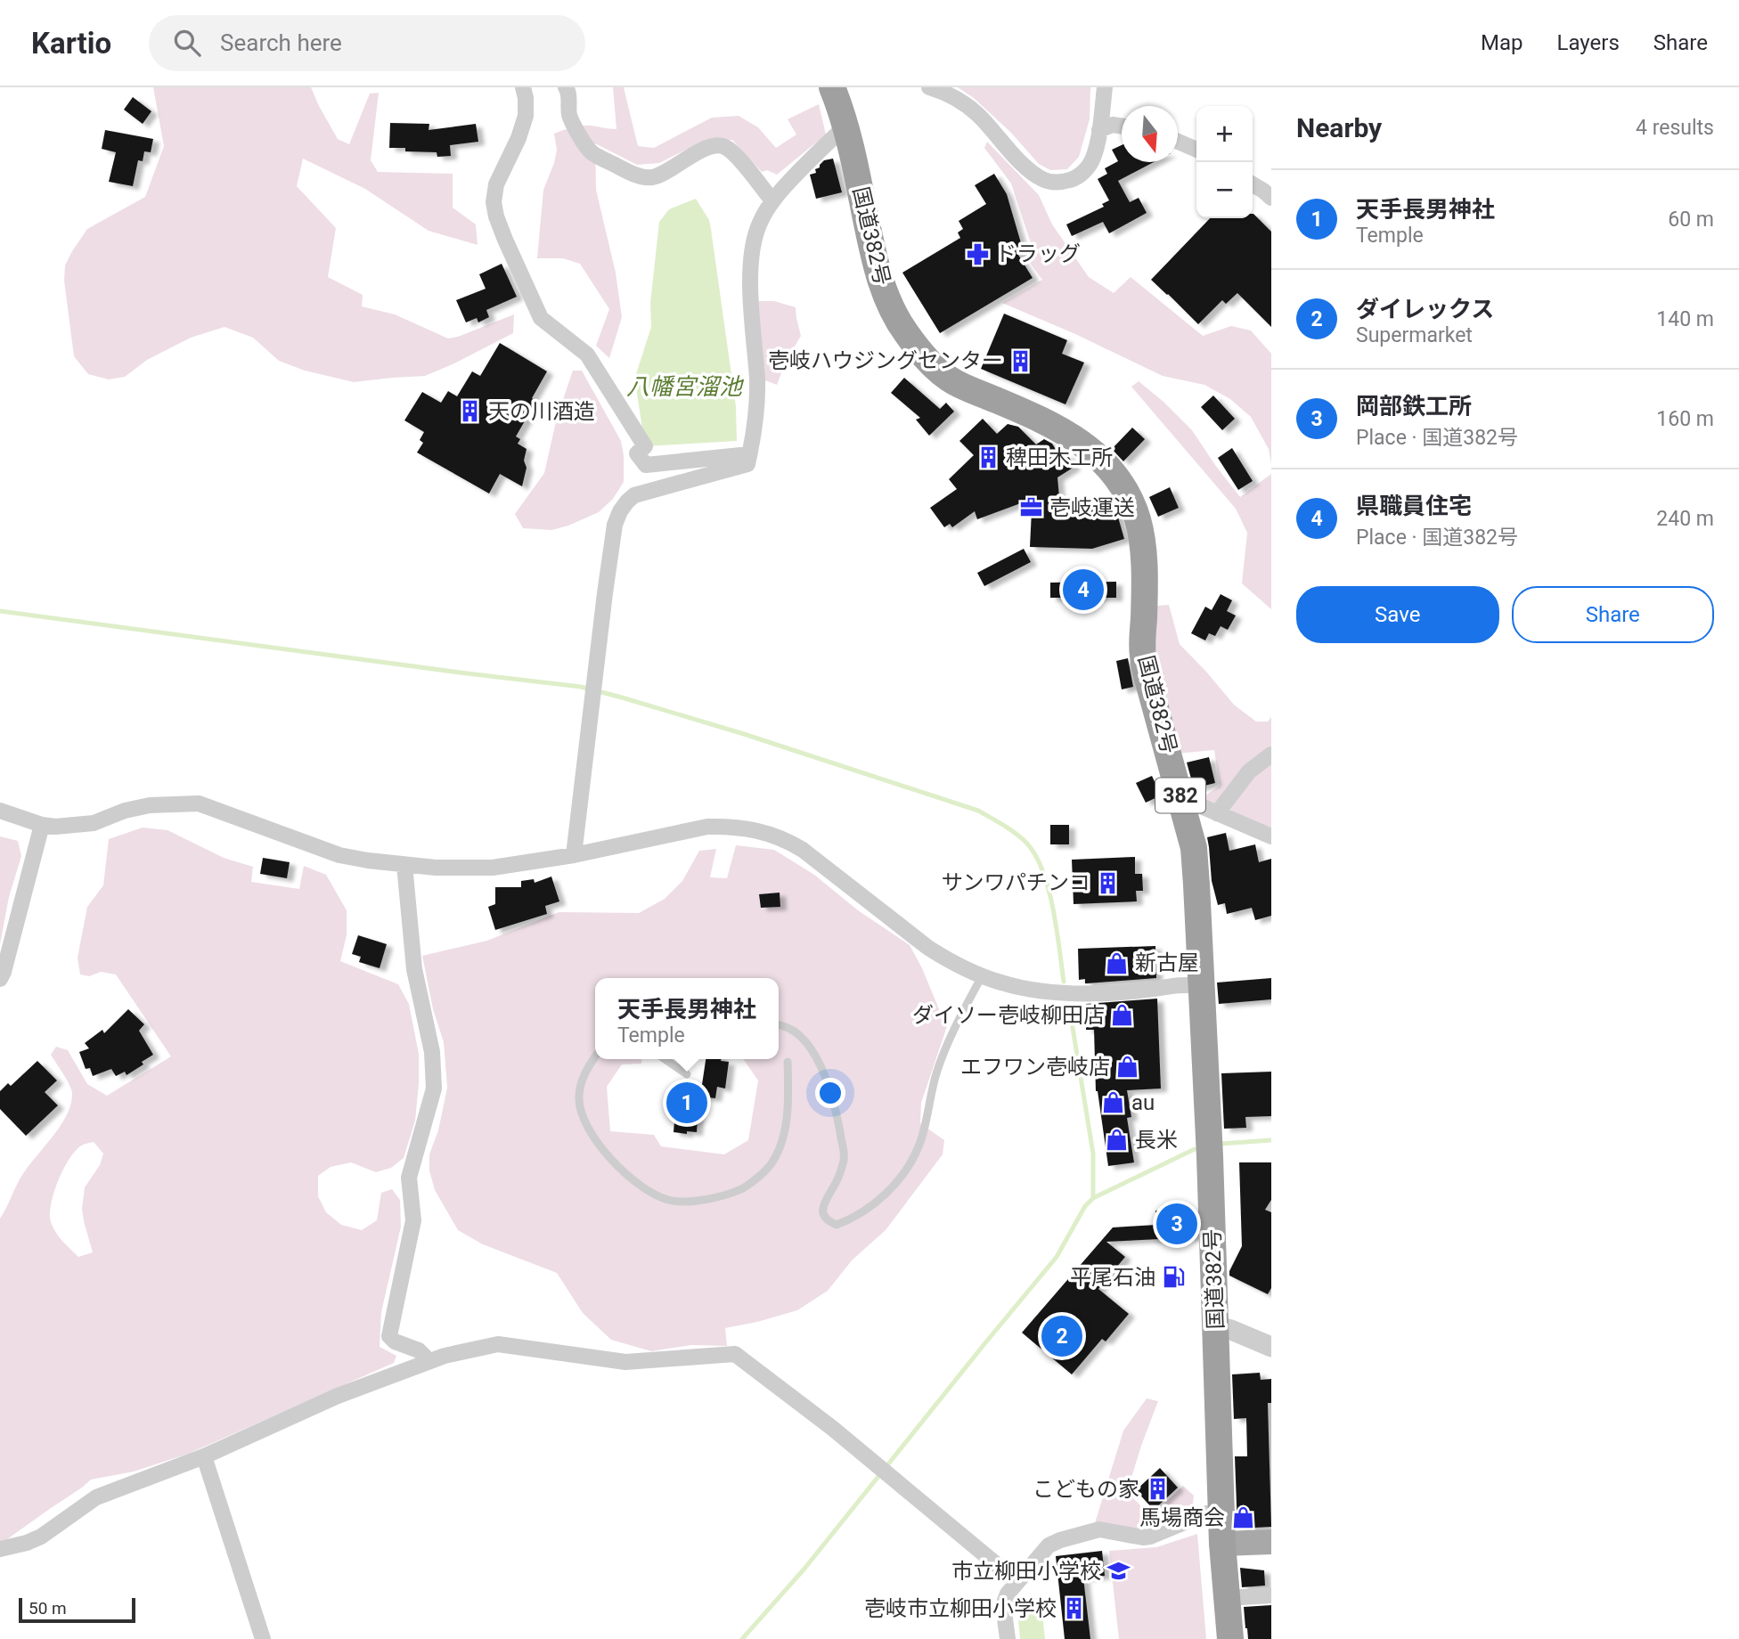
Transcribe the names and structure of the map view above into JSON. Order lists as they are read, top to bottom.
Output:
{
  "streets": {
    "highway": ["国道382号", "382"]
  },
  "water": ["八幡宮溜池"],
  "places": {
    "pharmacy": ["ドラッグ"],
    "building": [
      "壱岐ハウジングセンター",
      "天の川酒造",
      "稗田木工所",
      "サンワパチンコ",
      "こどもの家",
      "壱岐市立柳田小学校"
    ],
    "office": ["壱岐運送"],
    "shop": [
      "新古屋",
      "ダイソー壱岐柳田店",
      "エフワン壱岐店",
      "au",
      "長米",
      "馬場商会"
    ],
    "fuel station": ["平尾石油"],
    "school or university": ["市立柳田小学校"]
  },
  "scale_bar": "50 m",
  "north": "bottom",
  "page": {
    "header": "Kartio",
    "search": "Search here",
    "nav": ["Map", "Layers", "Share"],
    "heading": ["Nearby", "4 results"],
    "map_buttons": ["+", "−"],
    "list": [
      {
        "mark": "1",
        "name": "天手長男神社",
        "note": "Temple",
        "value": "60 m"
      },
      {
        "mark": "2",
        "name": "ダイレックス",
        "note": "Supermarket",
        "value": "140 m"
      },
      {
        "mark": "3",
        "name": "岡部鉄工所",
        "note": "Place · 国道382号",
        "value": "160 m"
      },
      {
        "mark": "4",
        "name": "県職員住宅",
        "note": "Place · 国道382号",
        "value": "240 m"
      }
    ],
    "pins": [
      "4",
      "1",
      "3",
      "2"
    ],
    "buttons": ["Save", "Share"],
    "popup": ["天手長男神社", "Temple"],
    "scale": "50 m"
  }
}
